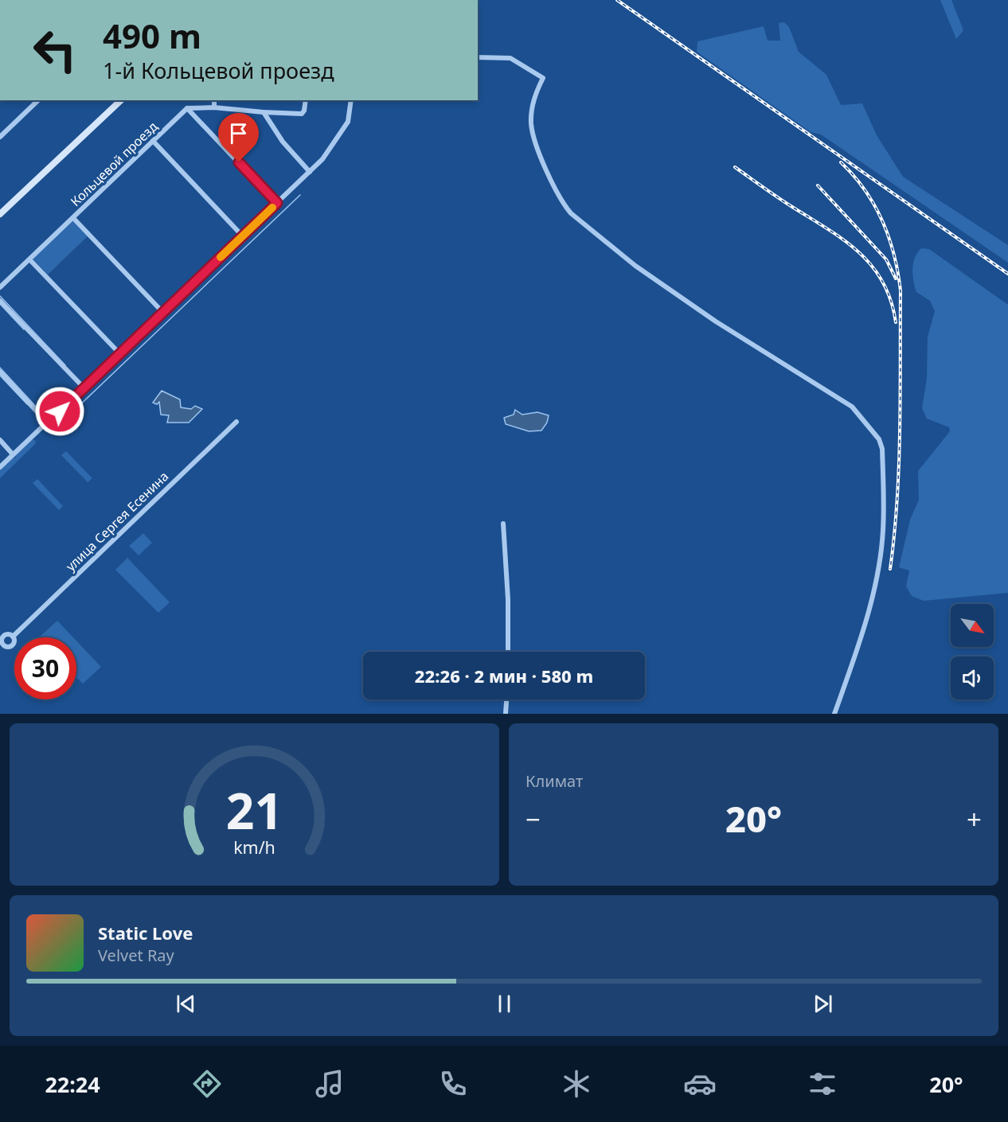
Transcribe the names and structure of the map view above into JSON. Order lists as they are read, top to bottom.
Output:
{
  "streets": {
    "street": ["Кольцевой проезд", "улица Сергея Есенина"]
  },
  "north": "bottom right",
  "page": {
    "turn": ["490 m", "1-й Кольцевой проезд"],
    "limit": "30",
    "trip": "22:26 · 2 мин · 580 m",
    "tile": "Климат",
    "heat": ["−", "20°", "+"],
    "song": ["Static Love", "Velvet Ray"],
    "tabs": ["22:24", "20°"],
    "gauge": ["21", "km/h"]
  }
}
